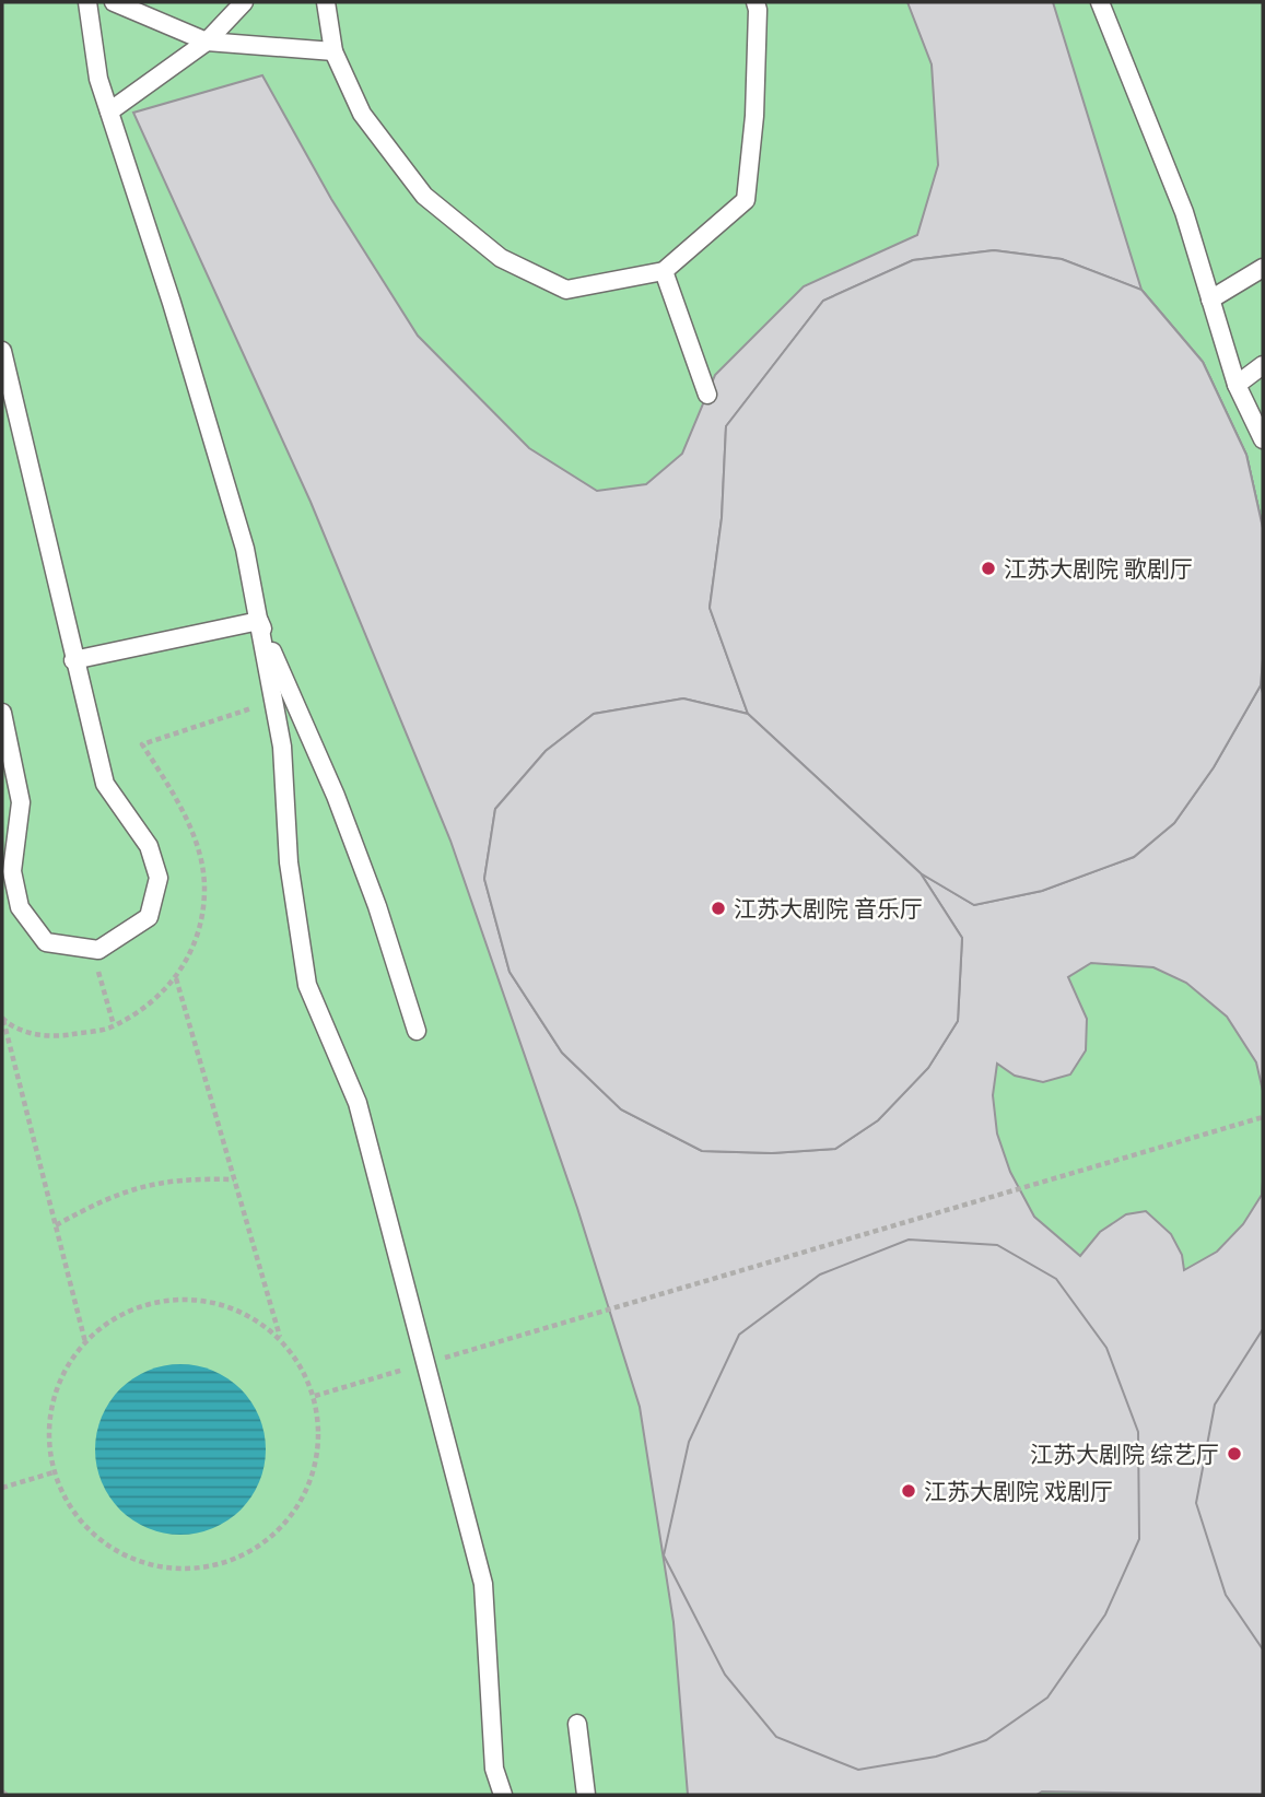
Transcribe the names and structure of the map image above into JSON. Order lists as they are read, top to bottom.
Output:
{
  "places": [
    "江苏大剧院 歌剧厅",
    "江苏大剧院 音乐厅",
    "江苏大剧院 综艺厅",
    "江苏大剧院 戏剧厅"
  ]
}
